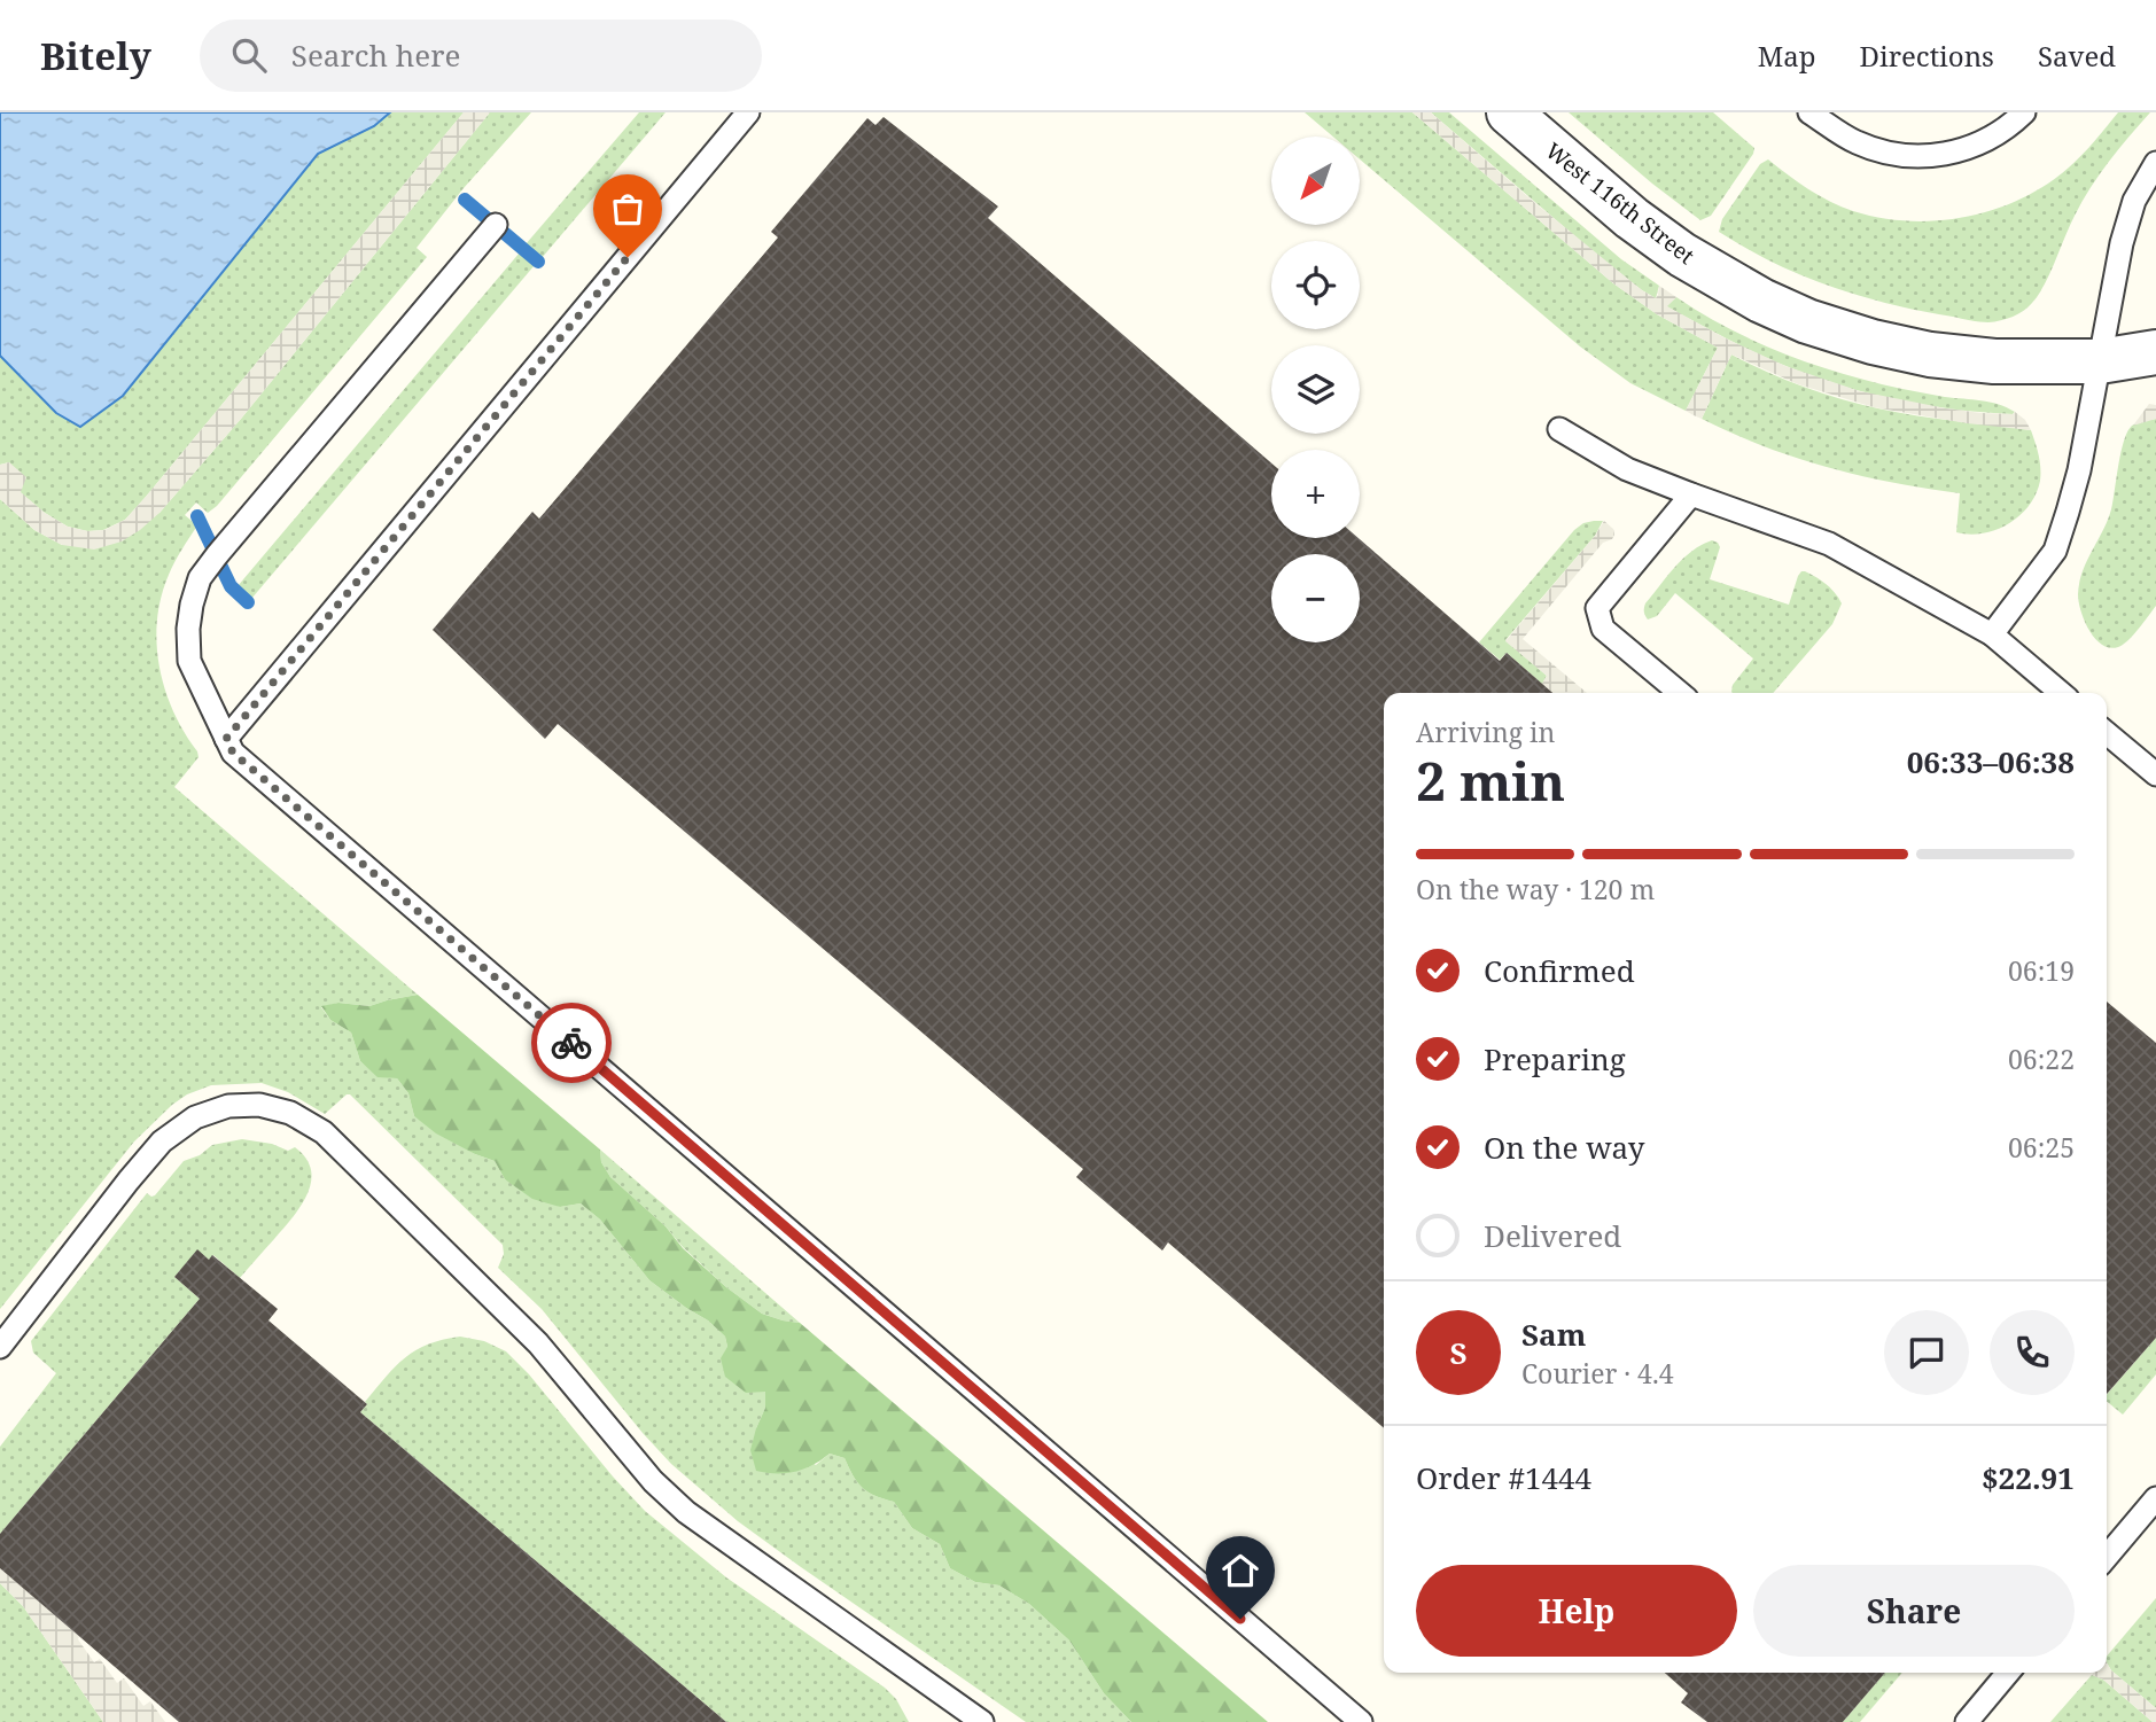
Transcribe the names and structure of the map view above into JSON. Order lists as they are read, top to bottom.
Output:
{
  "streets": {
    "street": ["West 116th Street"]
  },
  "north": "bottom left",
  "page": {
    "header": "Bitely",
    "search": "Search here",
    "nav": ["Map", "Directions", "Saved"],
    "map_buttons": ["+", "−"],
    "heading": ["2 min", "Arriving in", "06:33–06:38"],
    "panel": [
      "Sam",
      "Courier · 4.4",
      "Order #1444",
      "$22.91"
    ],
    "bar": "On the way · 120 m",
    "list": [
      ["Confirmed", "06:19"],
      ["Preparing", "06:22"],
      ["On the way", "06:25"],
      "Delivered"
    ],
    "round": "S",
    "buttons": ["Help", "Share"]
  }
}
